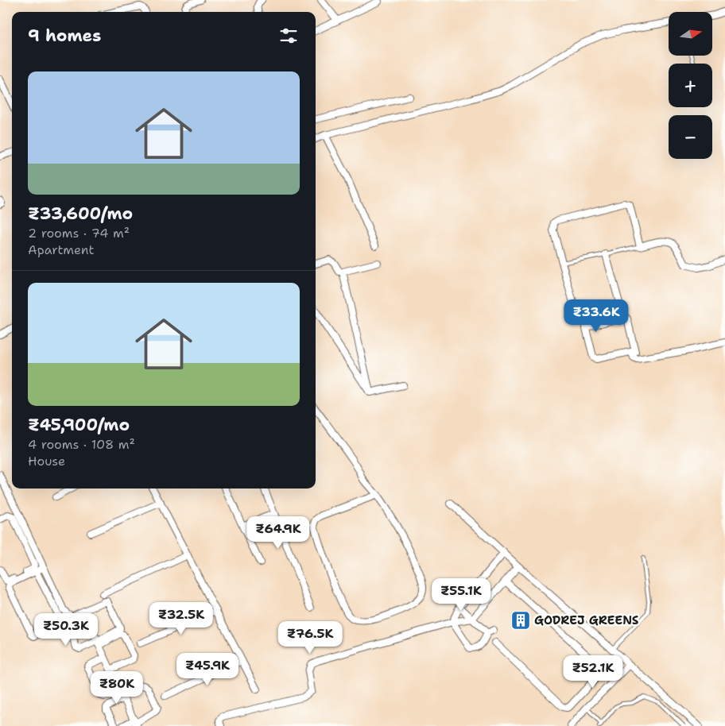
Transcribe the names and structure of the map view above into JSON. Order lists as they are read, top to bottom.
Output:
{
  "places": {
    "building": ["GODREJ GREENS"]
  },
  "north": "right",
  "page": {
    "map_buttons": ["+", "−"],
    "heading": "9 homes",
    "list": [
      {
        "name": "₹33,600/mo",
        "note": "2 rooms · 74 m² · Apartment"
      },
      {
        "name": "₹45,900/mo",
        "note": "4 rooms · 108 m² · House"
      }
    ],
    "price": [
      "₹33.6K",
      "₹64.9K",
      "₹55.1K",
      "₹32.5K",
      "₹50.3K",
      "₹76.5K",
      "₹45.9K",
      "₹52.1K",
      "₹80K"
    ]
  }
}
